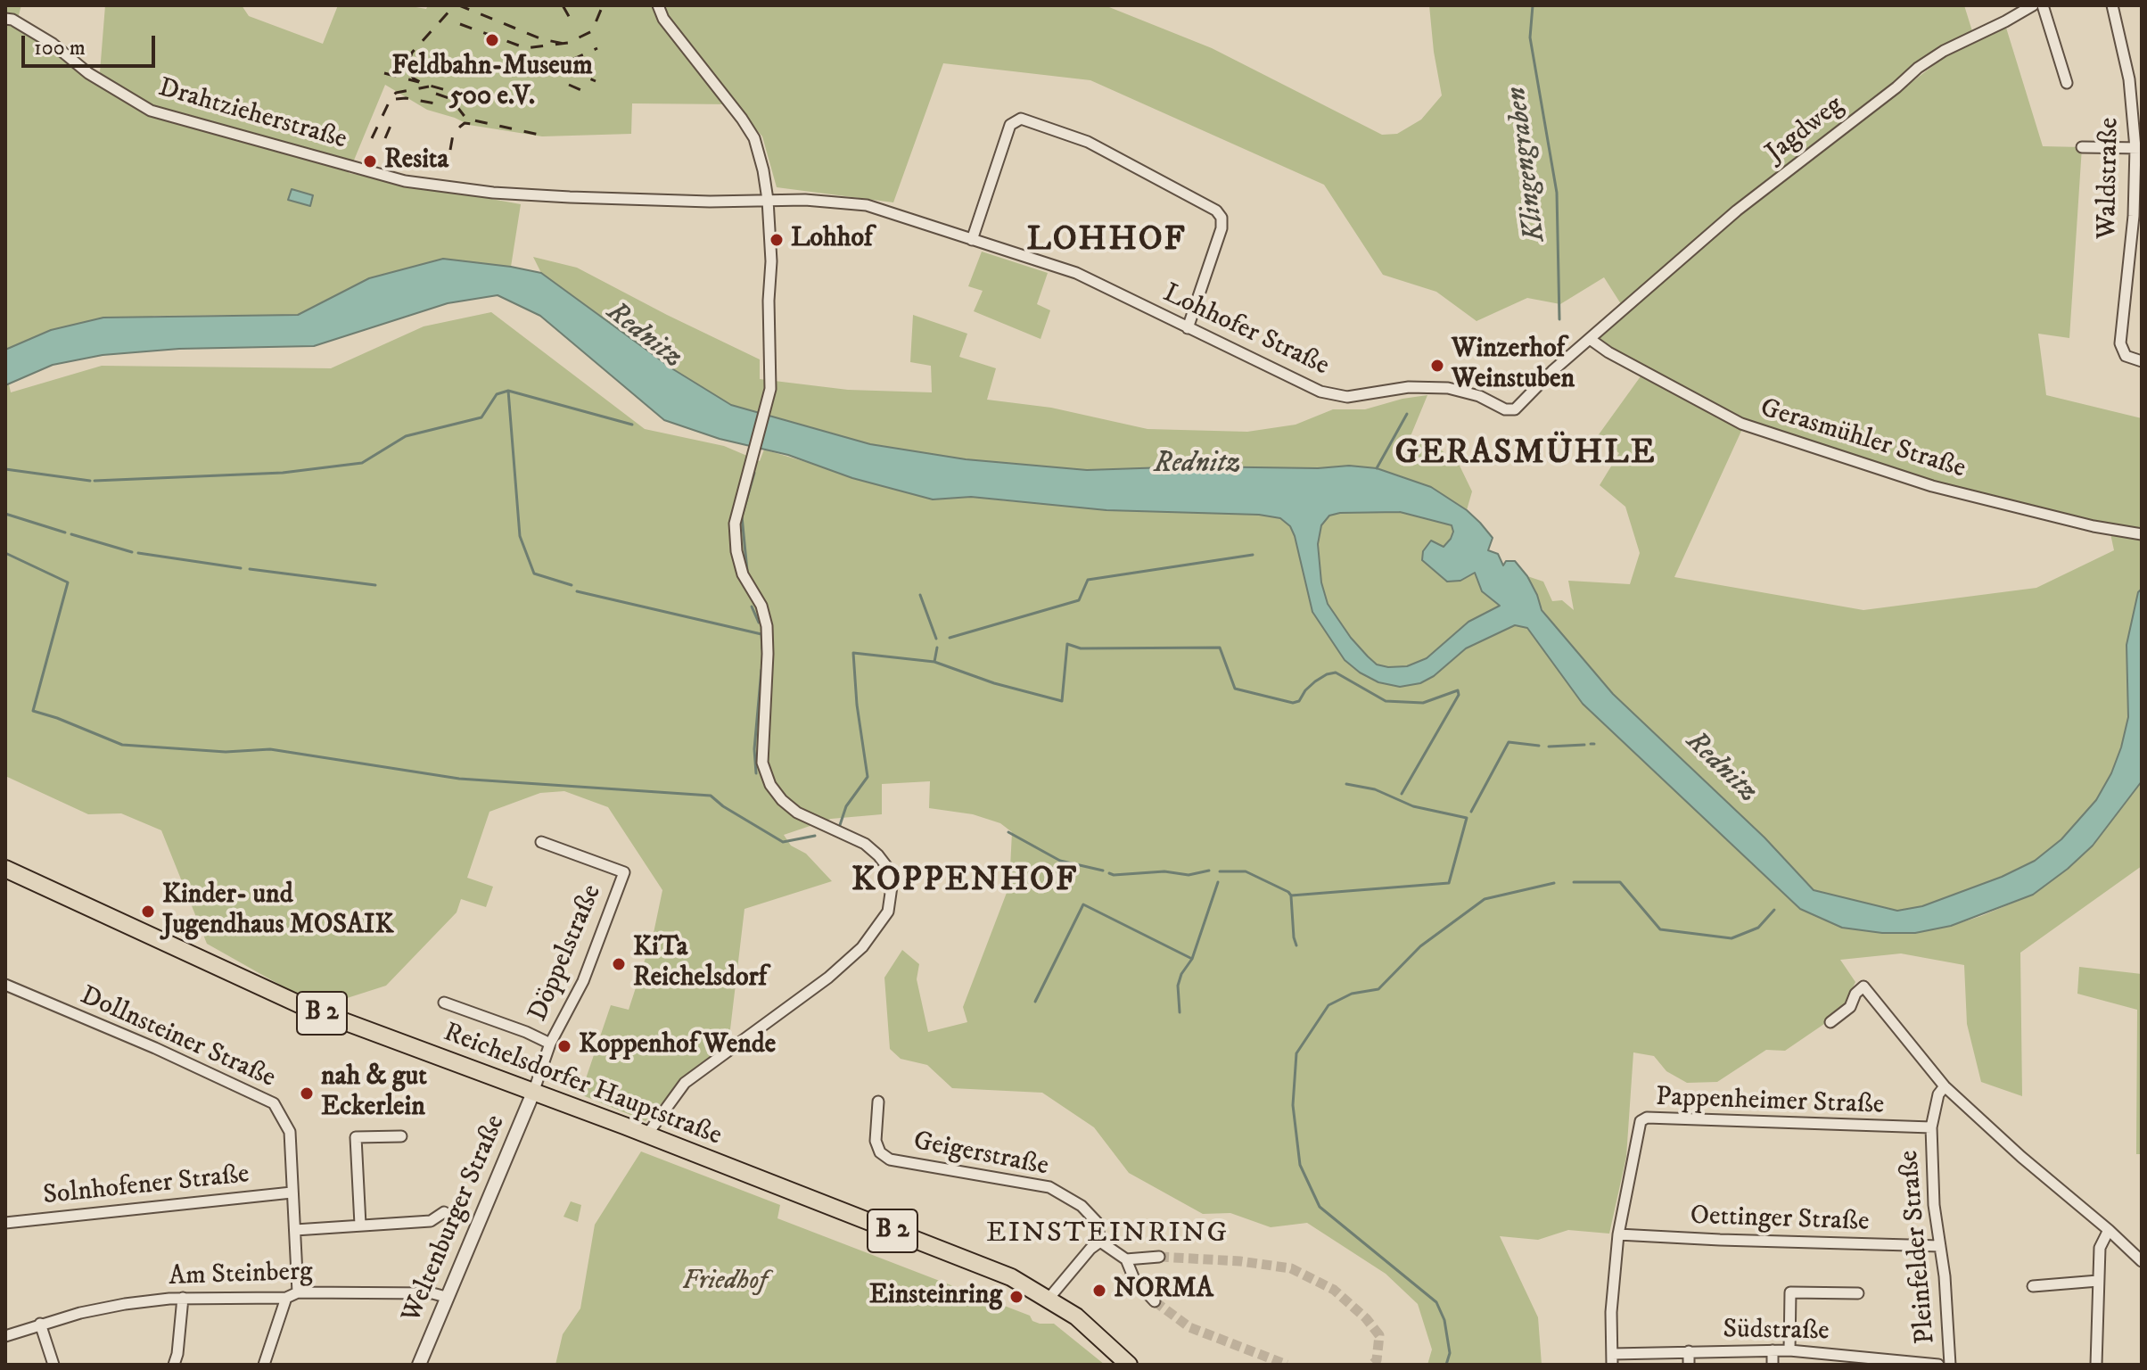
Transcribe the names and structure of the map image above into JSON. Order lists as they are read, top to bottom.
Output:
{
  "streets": {
    "main road": ["B 2", "Reichelsdorfer Hauptstraße"],
    "street": [
      "Drahtzieherstraße",
      "Jagdweg",
      "Waldstraße",
      "Lohhofer Straße",
      "Gerasmühler Straße",
      "Döppelstraße",
      "Dollnsteiner Straße",
      "Pappenheimer Straße",
      "Geigerstraße",
      "Solnhofener Straße",
      "Weltenburger Straße",
      "Oettinger Straße",
      "Pleinfelder Straße",
      "Am Steinberg",
      "Südstraße"
    ]
  },
  "crossings": [
    ["Drahtzieherstraße", "Lohhofer Straße"],
    ["Jagdweg", "Lohhofer Straße"],
    ["Jagdweg", "Gerasmühler Straße"],
    ["Döppelstraße", "Reichelsdorfer Hauptstraße"],
    ["Döppelstraße", "Weltenburger Straße"],
    ["Dollnsteiner Straße", "Solnhofener Straße"],
    ["Dollnsteiner Straße", "Am Steinberg"],
    ["Reichelsdorfer Hauptstraße", "Weltenburger Straße"],
    ["Pappenheimer Straße", "Oettinger Straße"],
    ["Pappenheimer Straße", "Pleinfelder Straße"],
    ["Pappenheimer Straße", "Südstraße"],
    ["Weltenburger Straße", "Am Steinberg"],
    ["Oettinger Straße", "Pleinfelder Straße"]
  ],
  "districts": [
    "LOHHOF",
    "GERASMÜHLE",
    "KOPPENHOF",
    "EINSTEINRING"
  ],
  "water": ["Klingengraben", "Rednitz"],
  "parks": ["Friedhof"],
  "places": [
    "Feldbahn-Museum 500 e.V.",
    "Resita",
    "Lohhof",
    "Winzerhof Weinstuben",
    "Kinder- und Jugendhaus MOSAIK",
    "KiTa Reichelsdorf",
    "Koppenhof Wende",
    "nah & gut Eckerlein",
    "NORMA",
    "Einsteinring"
  ],
  "scale_bar": "100 m"
}
